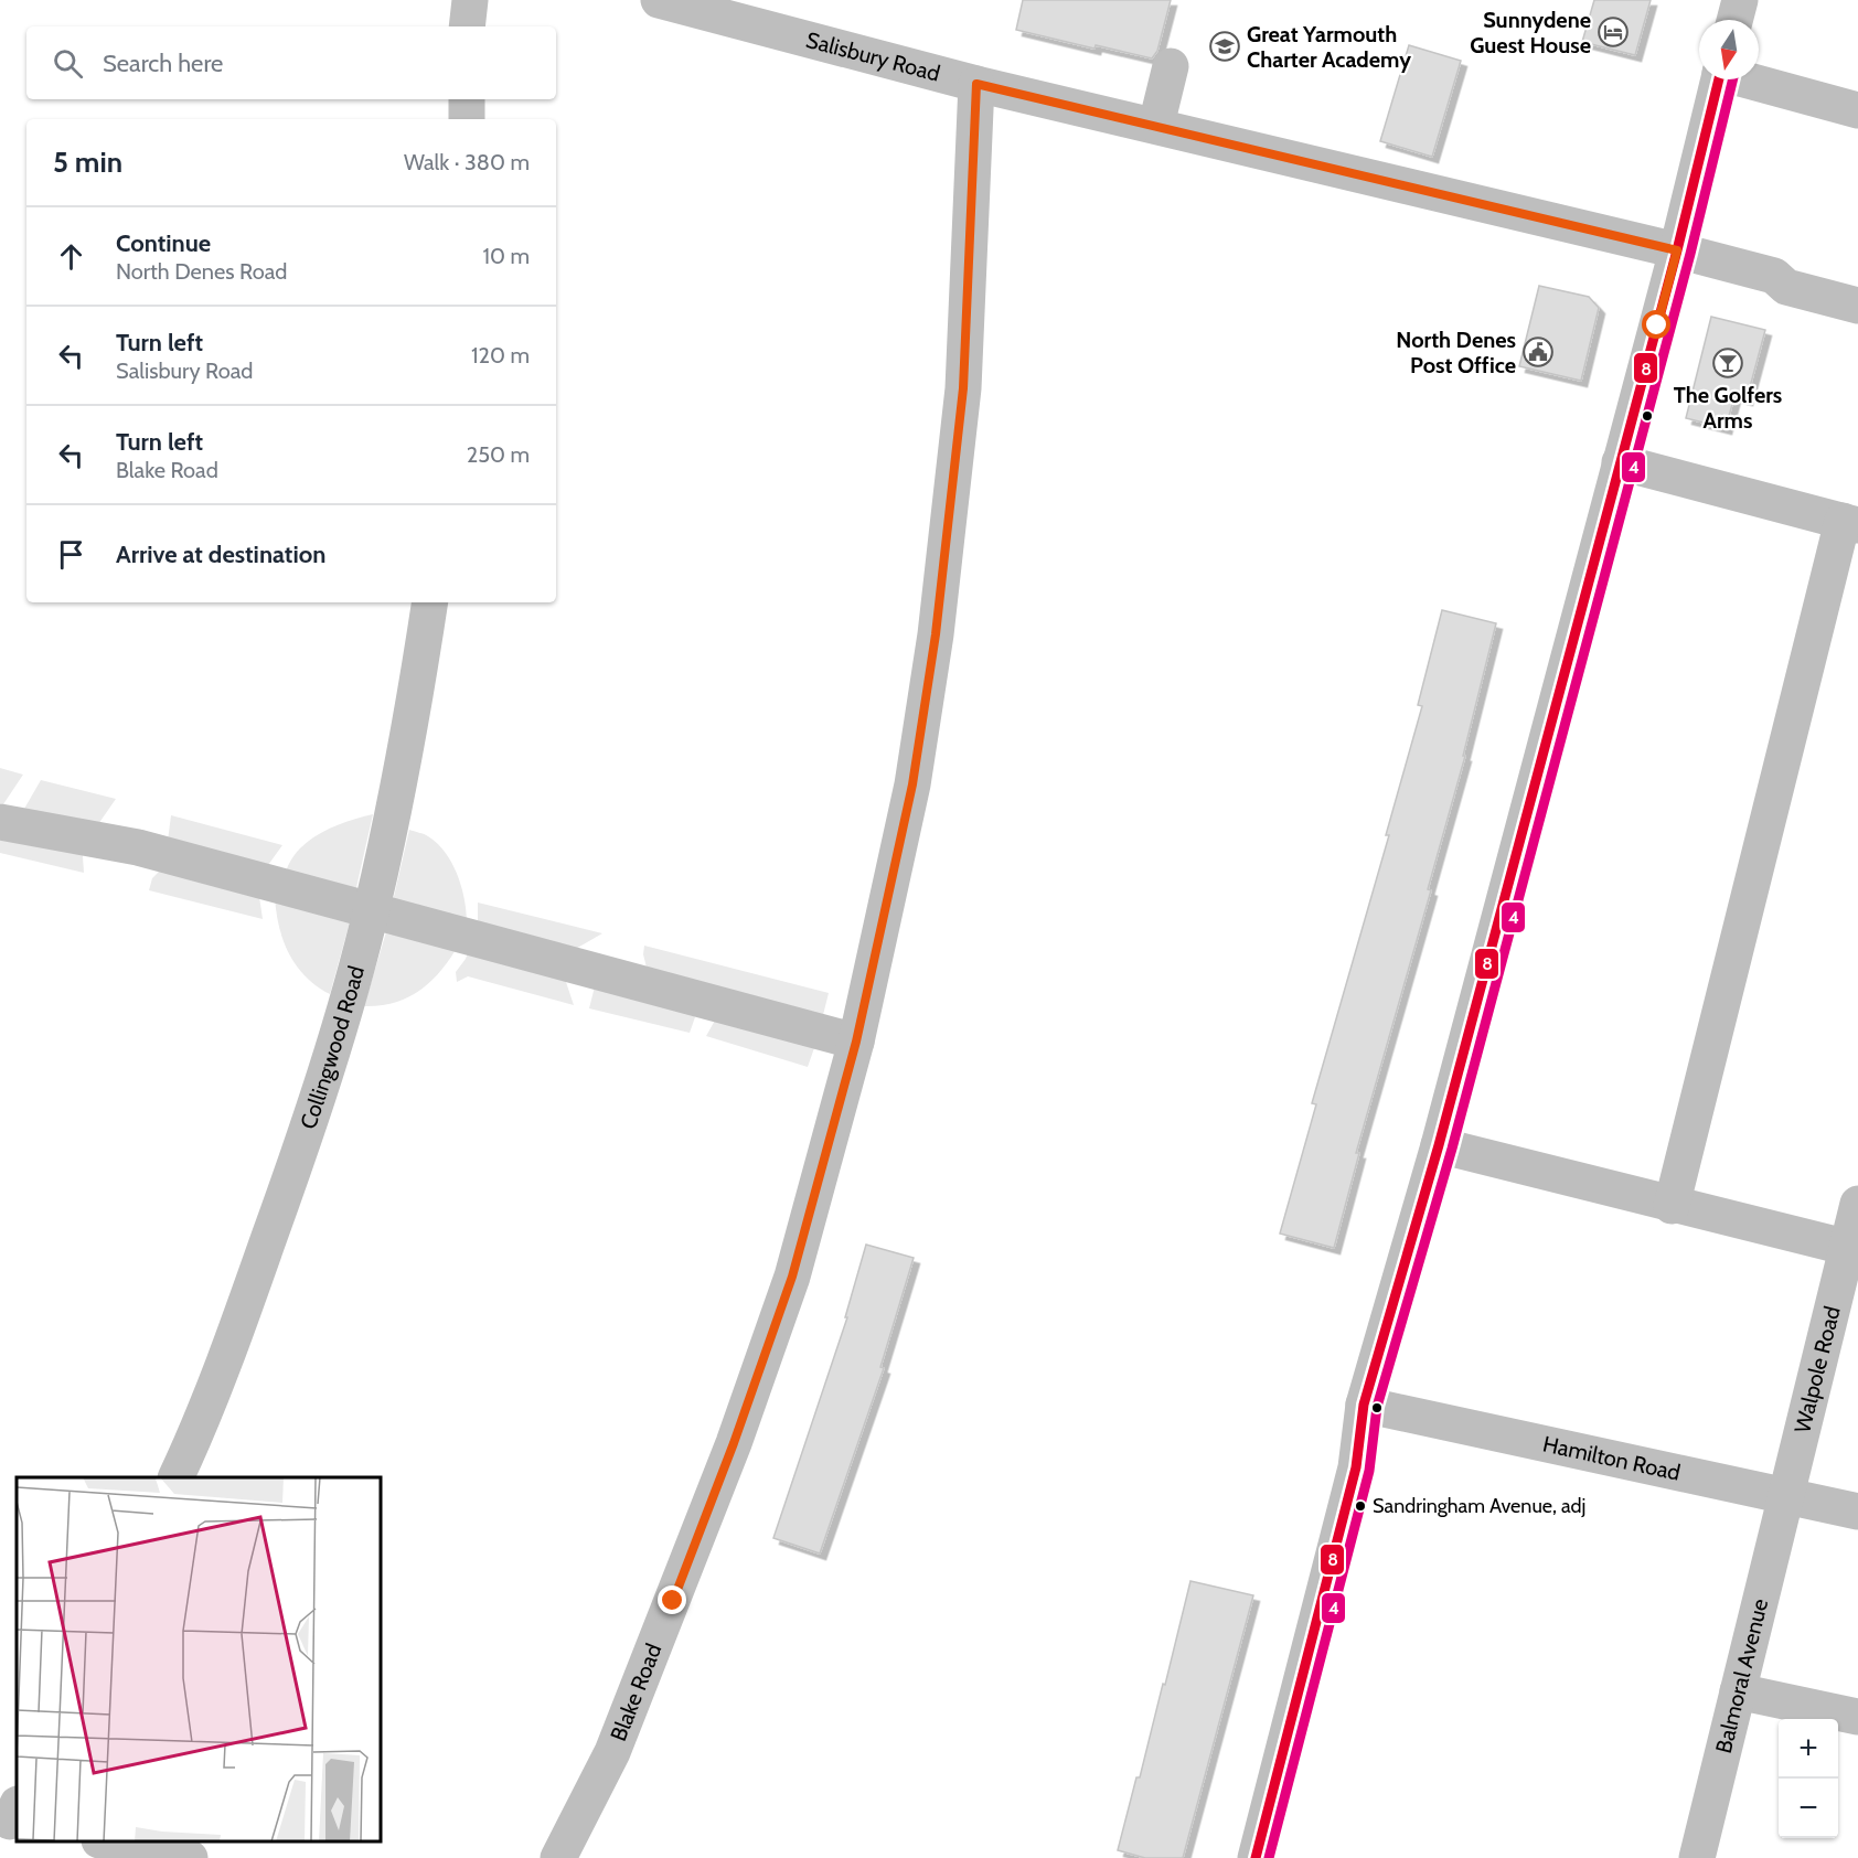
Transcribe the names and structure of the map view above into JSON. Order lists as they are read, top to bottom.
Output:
{
  "streets": {
    "street": [
      "Salisbury Road",
      "Collingwood Road",
      "Walpole Road",
      "Hamilton Road",
      "Balmoral Avenue",
      "Blake Road"
    ]
  },
  "crossings": [
    ["Salisbury Road", "Blake Road"],
    ["Walpole Road", "Hamilton Road"],
    ["Walpole Road", "Balmoral Avenue"],
    ["Hamilton Road", "Balmoral Avenue"]
  ],
  "places": {
    "hotel": ["Sunnydene Guest House"],
    "school or university": ["Great Yarmouth Charter Academy"],
    "public building": ["North Denes Post Office"],
    "bar": ["The Golfers Arms"],
    "other": ["Sandringham Avenue, adj"]
  },
  "lines": ["transit line 8", "transit line 4"],
  "north": "bottom",
  "page": {
    "search": "Search here",
    "heading": ["5 min", "Walk · 380 m"],
    "list": [
      ["Continue", "North Denes Road", "10 m"],
      ["Turn left", "Salisbury Road", "120 m"],
      ["Turn left", "Blake Road", "250 m"],
      "Arrive at destination"
    ],
    "map_buttons": ["+", "−"]
  }
}
